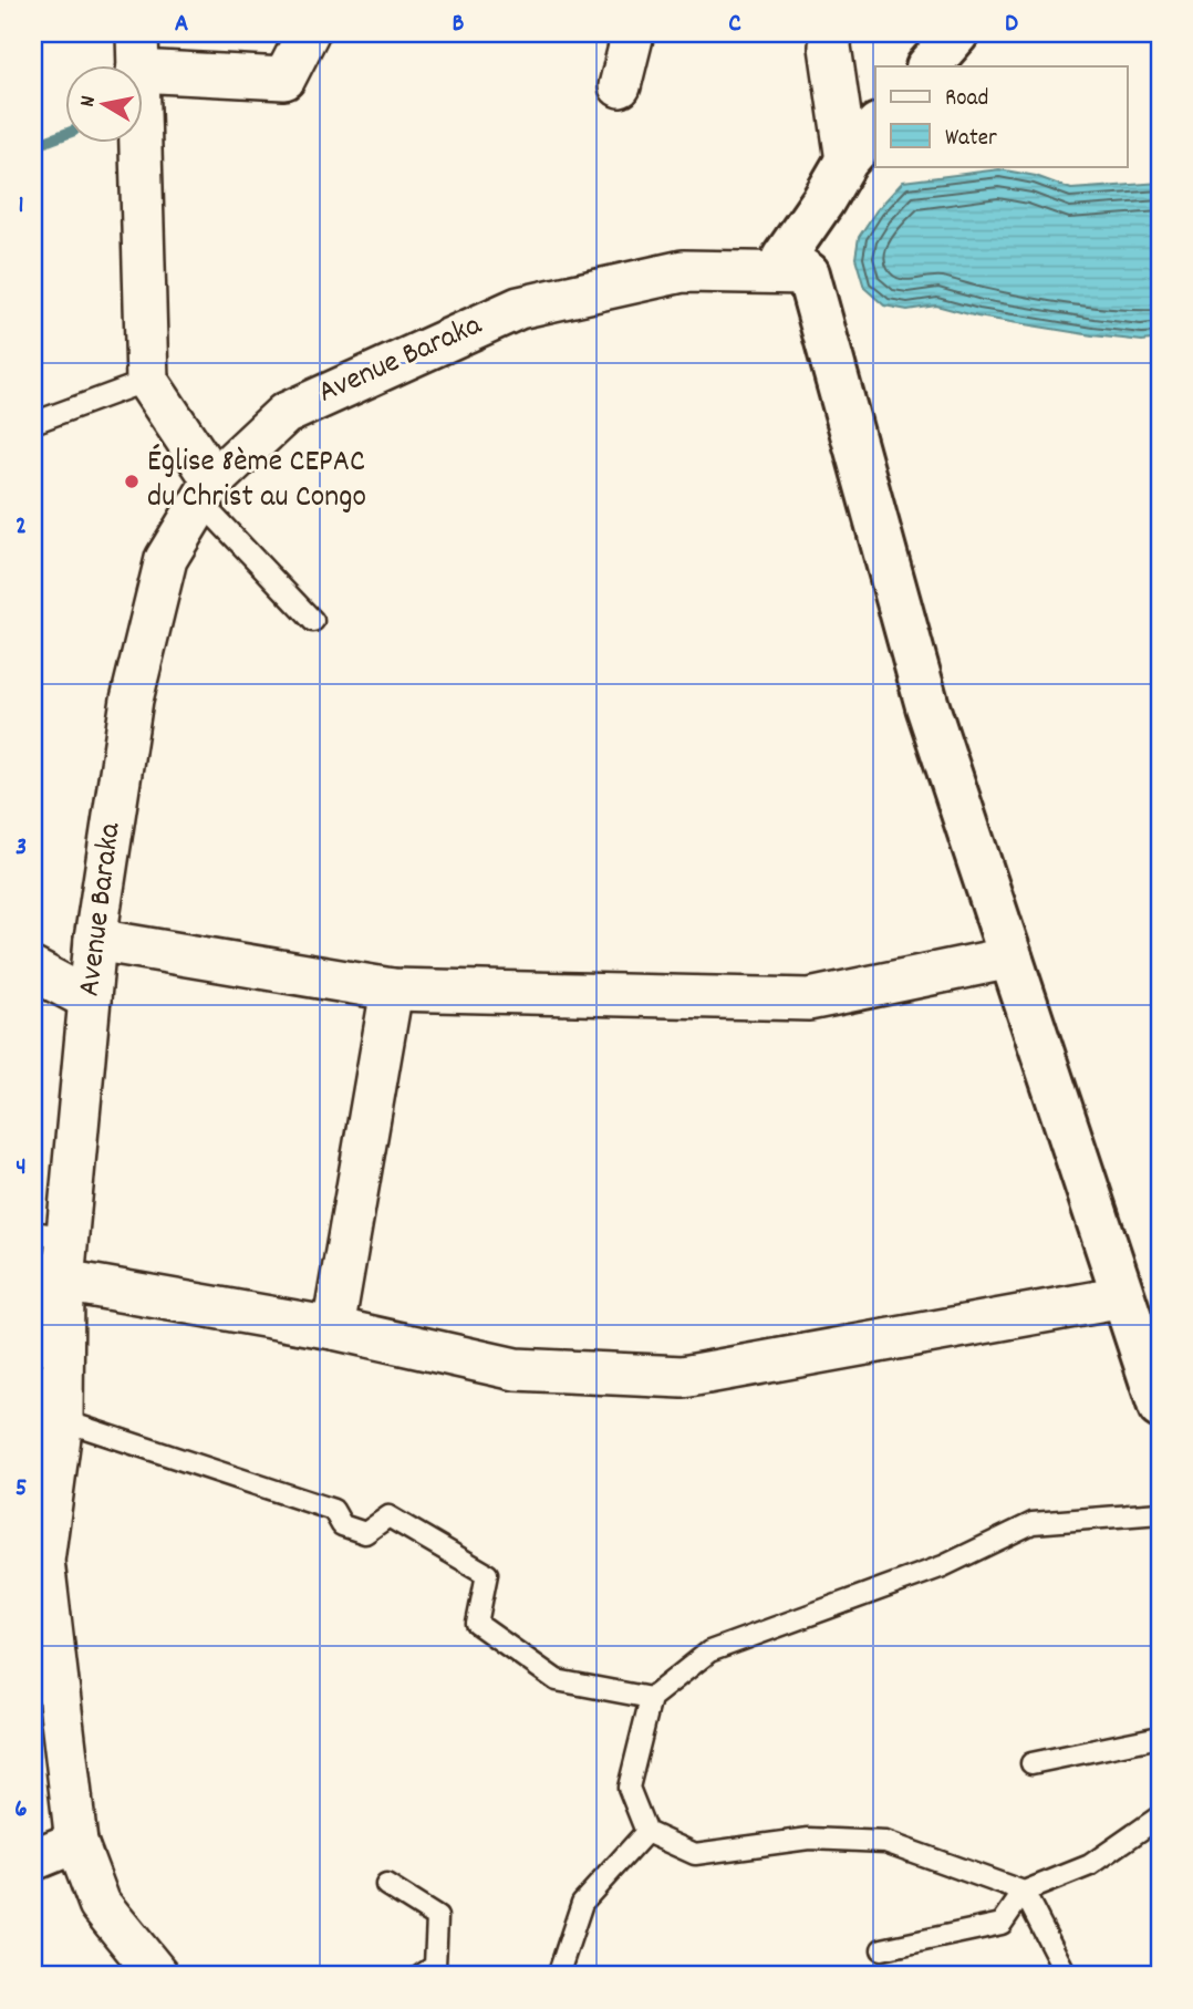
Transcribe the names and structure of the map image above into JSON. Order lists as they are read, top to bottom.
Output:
{
  "streets": {
    "street": ["Avenue Baraka"]
  },
  "places": ["Église 8ème CEPAC du Christ au Congo"],
  "legend": ["Road", "Water"],
  "north": "left",
  "grid": {
    "columns": [
      "A",
      "B",
      "C",
      "D"
    ],
    "rows": [
      "1",
      "2",
      "3",
      "4",
      "5",
      "6"
    ]
  }
}
